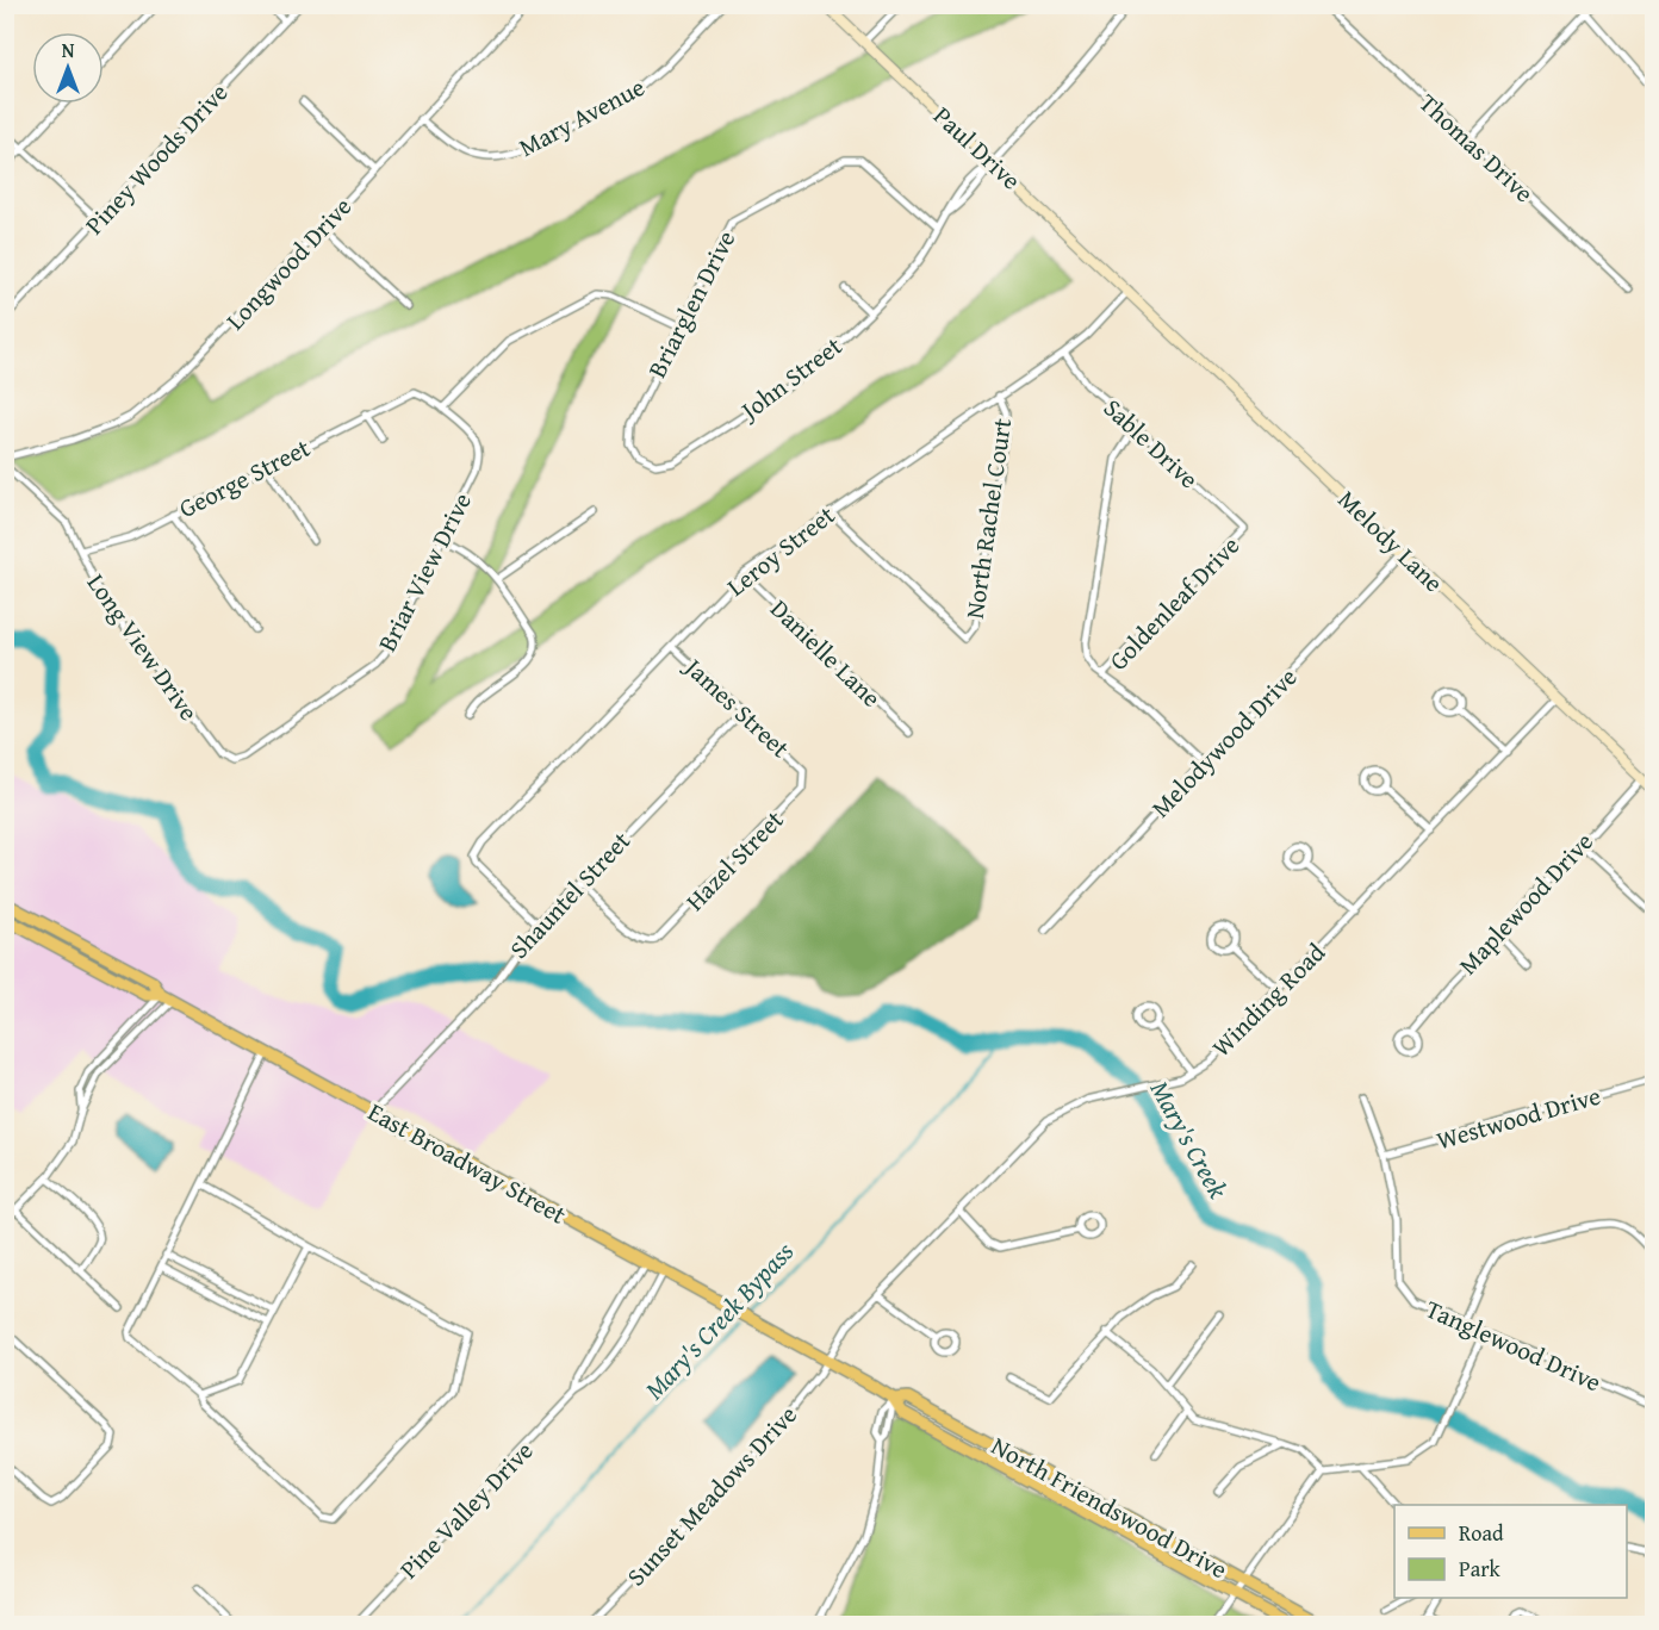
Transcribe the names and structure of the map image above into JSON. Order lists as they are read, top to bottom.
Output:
{
  "streets": {
    "main road": ["East Broadway Street", "North Friendswood Drive"],
    "street": [
      "Mary Avenue",
      "Paul Drive",
      "Thomas Drive",
      "Piney Woods Drive",
      "Longwood Drive",
      "Briarglen Drive",
      "John Street",
      "Sable Drive",
      "George Street",
      "North Rachel Court",
      "Melody Lane",
      "Leroy Street",
      "Briar View Drive",
      "Goldenleaf Drive",
      "Long View Drive",
      "Danielle Lane",
      "James Street",
      "Melodywood Drive",
      "Hazel Street",
      "Shauntel Street",
      "Maplewood Drive",
      "Winding Road",
      "Westwood Drive",
      "Tanglewood Drive",
      "Sunset Meadows Drive",
      "Pine Valley Drive"
    ]
  },
  "crossings": [
    ["Mary Avenue", "Longwood Drive"],
    ["Paul Drive", "John Street"],
    ["Paul Drive", "Melody Lane"],
    ["Paul Drive", "Leroy Street"],
    ["Briarglen Drive", "John Street"],
    ["Sable Drive", "Leroy Street"],
    ["Sable Drive", "Goldenleaf Drive"],
    ["George Street", "Briar View Drive"],
    ["George Street", "Long View Drive"],
    ["North Rachel Court", "Leroy Street"],
    ["Melody Lane", "Leroy Street"],
    ["Melody Lane", "Melodywood Drive"],
    ["Melody Lane", "Maplewood Drive"],
    ["Melody Lane", "Winding Road"],
    ["Leroy Street", "Danielle Lane"],
    ["Leroy Street", "James Street"],
    ["Leroy Street", "Shauntel Street"],
    ["Briar View Drive", "Long View Drive"],
    ["James Street", "Hazel Street"],
    ["James Street", "Shauntel Street"],
    ["Hazel Street", "Shauntel Street"],
    ["Shauntel Street", "East Broadway Street"],
    ["Winding Road", "Sunset Meadows Drive"],
    ["Winding Road", "North Friendswood Drive"],
    ["Westwood Drive", "Tanglewood Drive"],
    ["East Broadway Street", "North Friendswood Drive"],
    ["East Broadway Street", "Pine Valley Drive"],
    ["Sunset Meadows Drive", "North Friendswood Drive"]
  ],
  "water": ["Mary's Creek", "Mary's Creek Bypass"],
  "legend": ["Road", "Park"],
  "north": "top"
}
